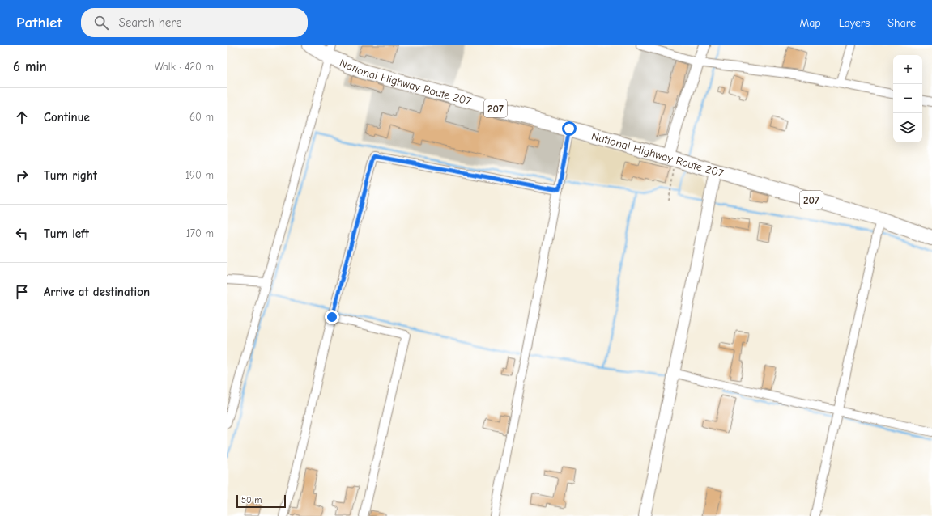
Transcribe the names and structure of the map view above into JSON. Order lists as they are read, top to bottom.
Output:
{
  "streets": {
    "highway": ["National Highway Route 207", "207"]
  },
  "scale_bar": "50 m",
  "page": {
    "header": "Pathlet",
    "search": "Search here",
    "nav": ["Map", "Layers", "Share"],
    "heading": ["6 min", "Walk · 420 m"],
    "map_buttons": ["+", "−"],
    "list": [
      ["Continue", "60 m"],
      ["Turn right", "190 m"],
      ["Turn left", "170 m"],
      "Arrive at destination"
    ],
    "scale": "50 m"
  }
}
